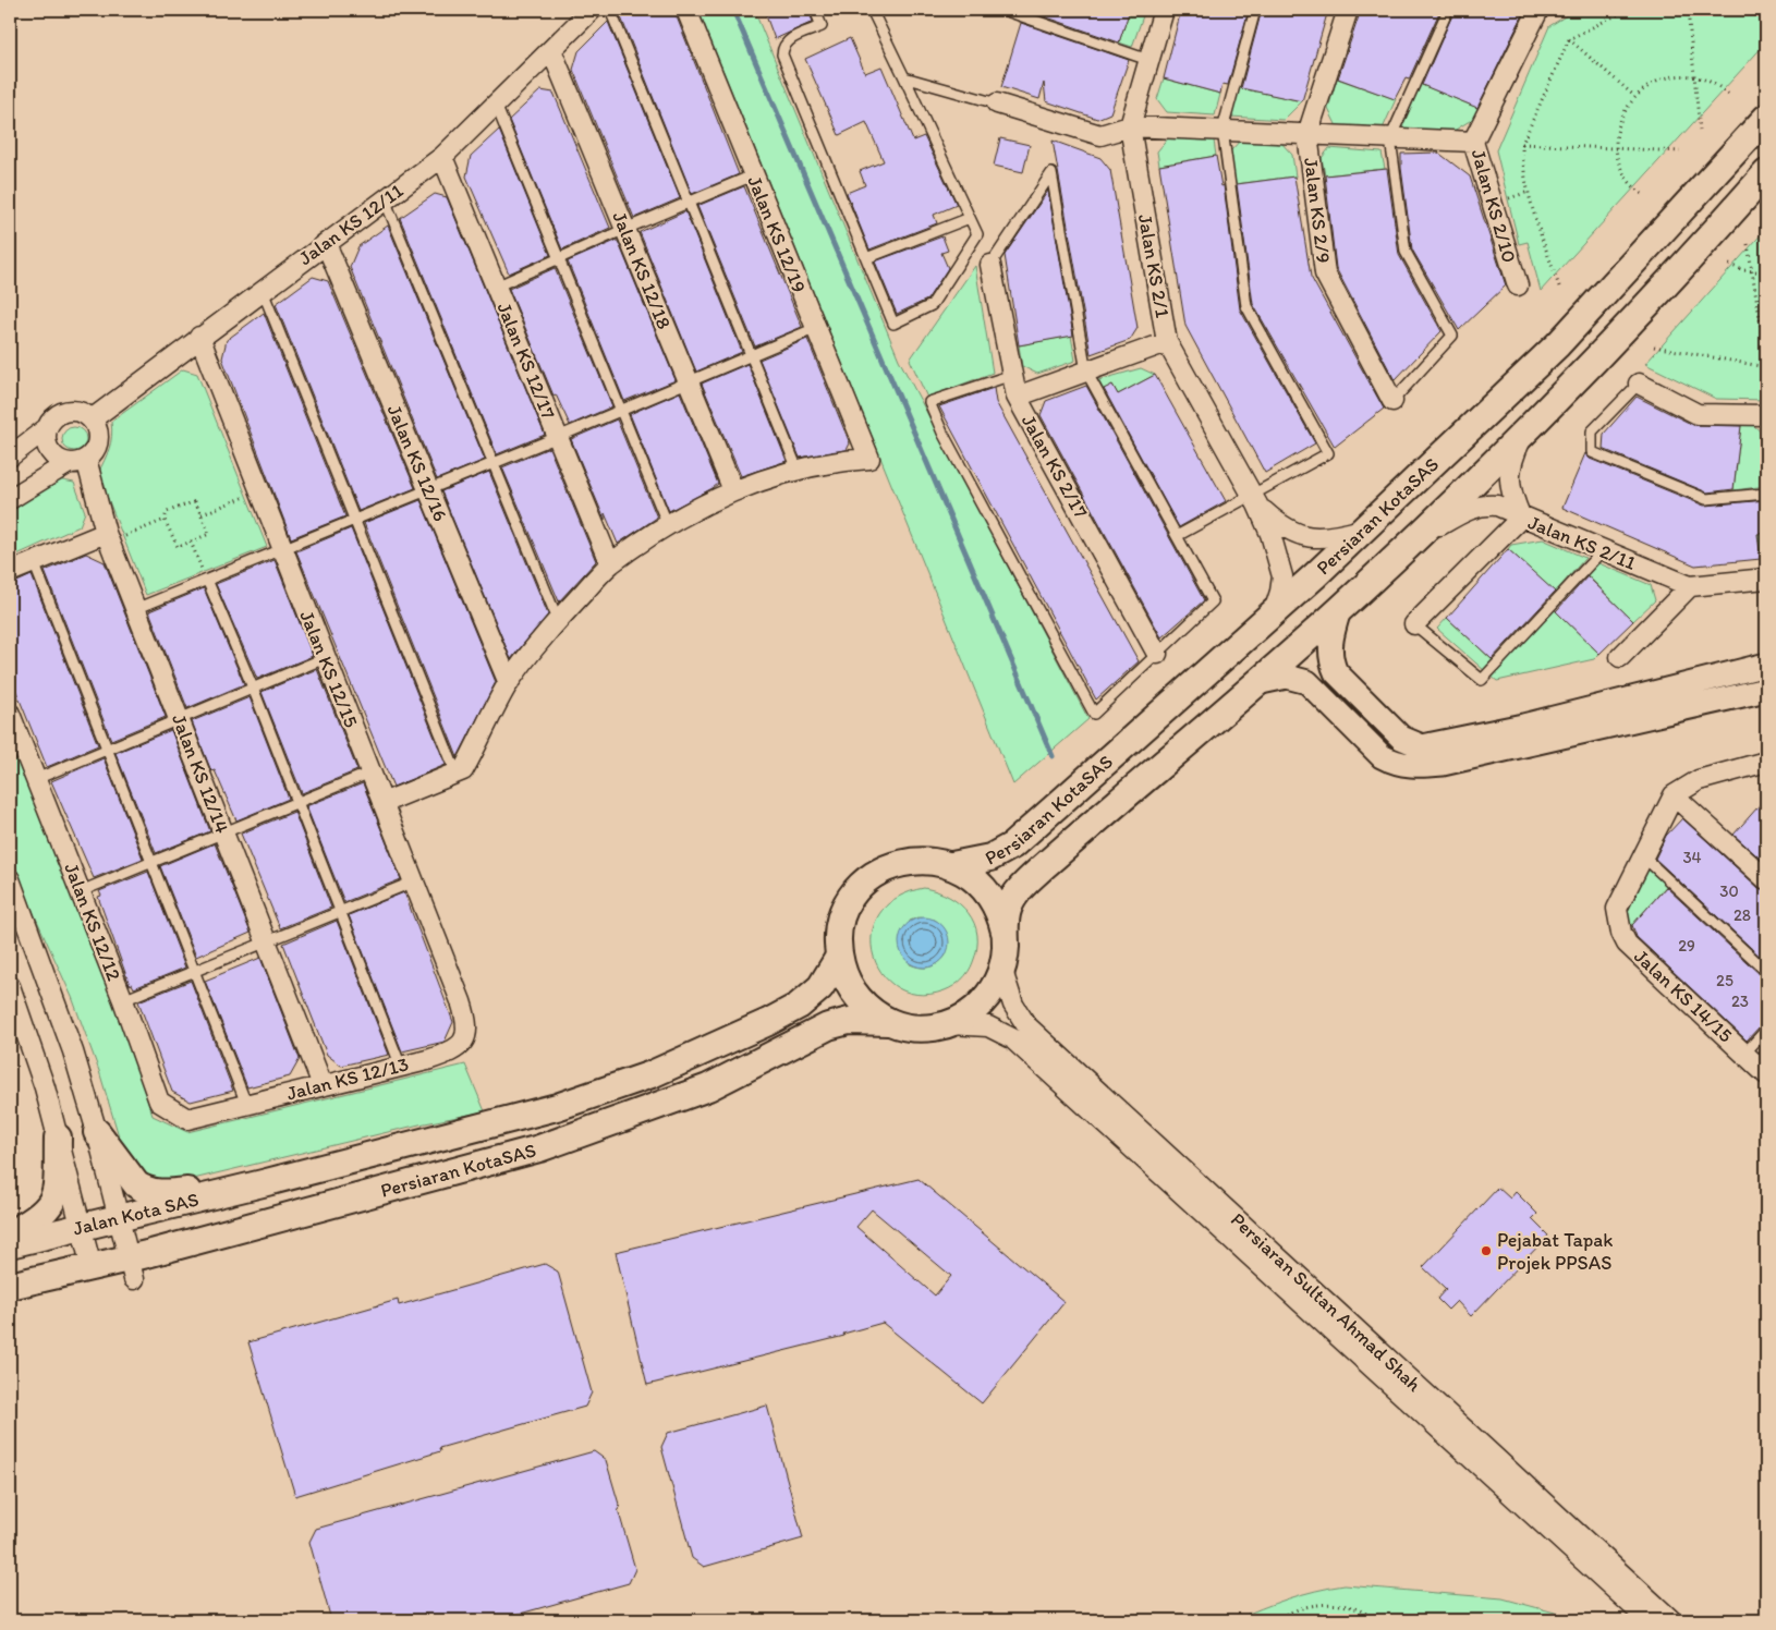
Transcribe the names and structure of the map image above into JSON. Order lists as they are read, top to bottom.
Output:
{
  "streets": {
    "main road": ["Persiaran KotaSAS", "Jalan Kota SAS"],
    "street": [
      "Jalan KS 2/10",
      "Jalan KS 2/9",
      "Jalan KS 12/11",
      "Jalan KS 12/19",
      "Jalan KS 2/1",
      "Jalan KS 12/18",
      "Jalan KS 12/17",
      "Jalan KS 12/16",
      "Jalan KS 2/17",
      "Jalan KS 2/11",
      "Jalan KS 12/15",
      "Jalan KS 12/14",
      "Jalan KS 12/12",
      "Jalan KS 14/15",
      "Jalan KS 12/13",
      "Persiaran Sultan Ahmad Shah"
    ]
  },
  "crossings": [
    ["Jalan KS 12/11", "Jalan KS 12/18"],
    ["Jalan KS 12/11", "Jalan KS 12/17"],
    ["Jalan KS 12/11", "Jalan KS 12/16"],
    ["Jalan KS 12/11", "Jalan KS 12/15"],
    ["Jalan KS 12/11", "Jalan KS 12/14"],
    ["Persiaran KotaSAS", "Jalan KS 2/11"],
    ["Persiaran KotaSAS", "Jalan Kota SAS"],
    ["Persiaran KotaSAS", "Persiaran Sultan Ahmad Shah"],
    ["Jalan KS 12/15", "Jalan KS 12/13"],
    ["Jalan KS 12/14", "Jalan KS 12/13"],
    ["Jalan KS 12/12", "Jalan KS 12/13"]
  ],
  "places": ["Pejabat Tapak Projek PPSAS"],
  "house_numbers": [
    "34",
    "30",
    "28",
    "29",
    "25",
    "23"
  ]
}
